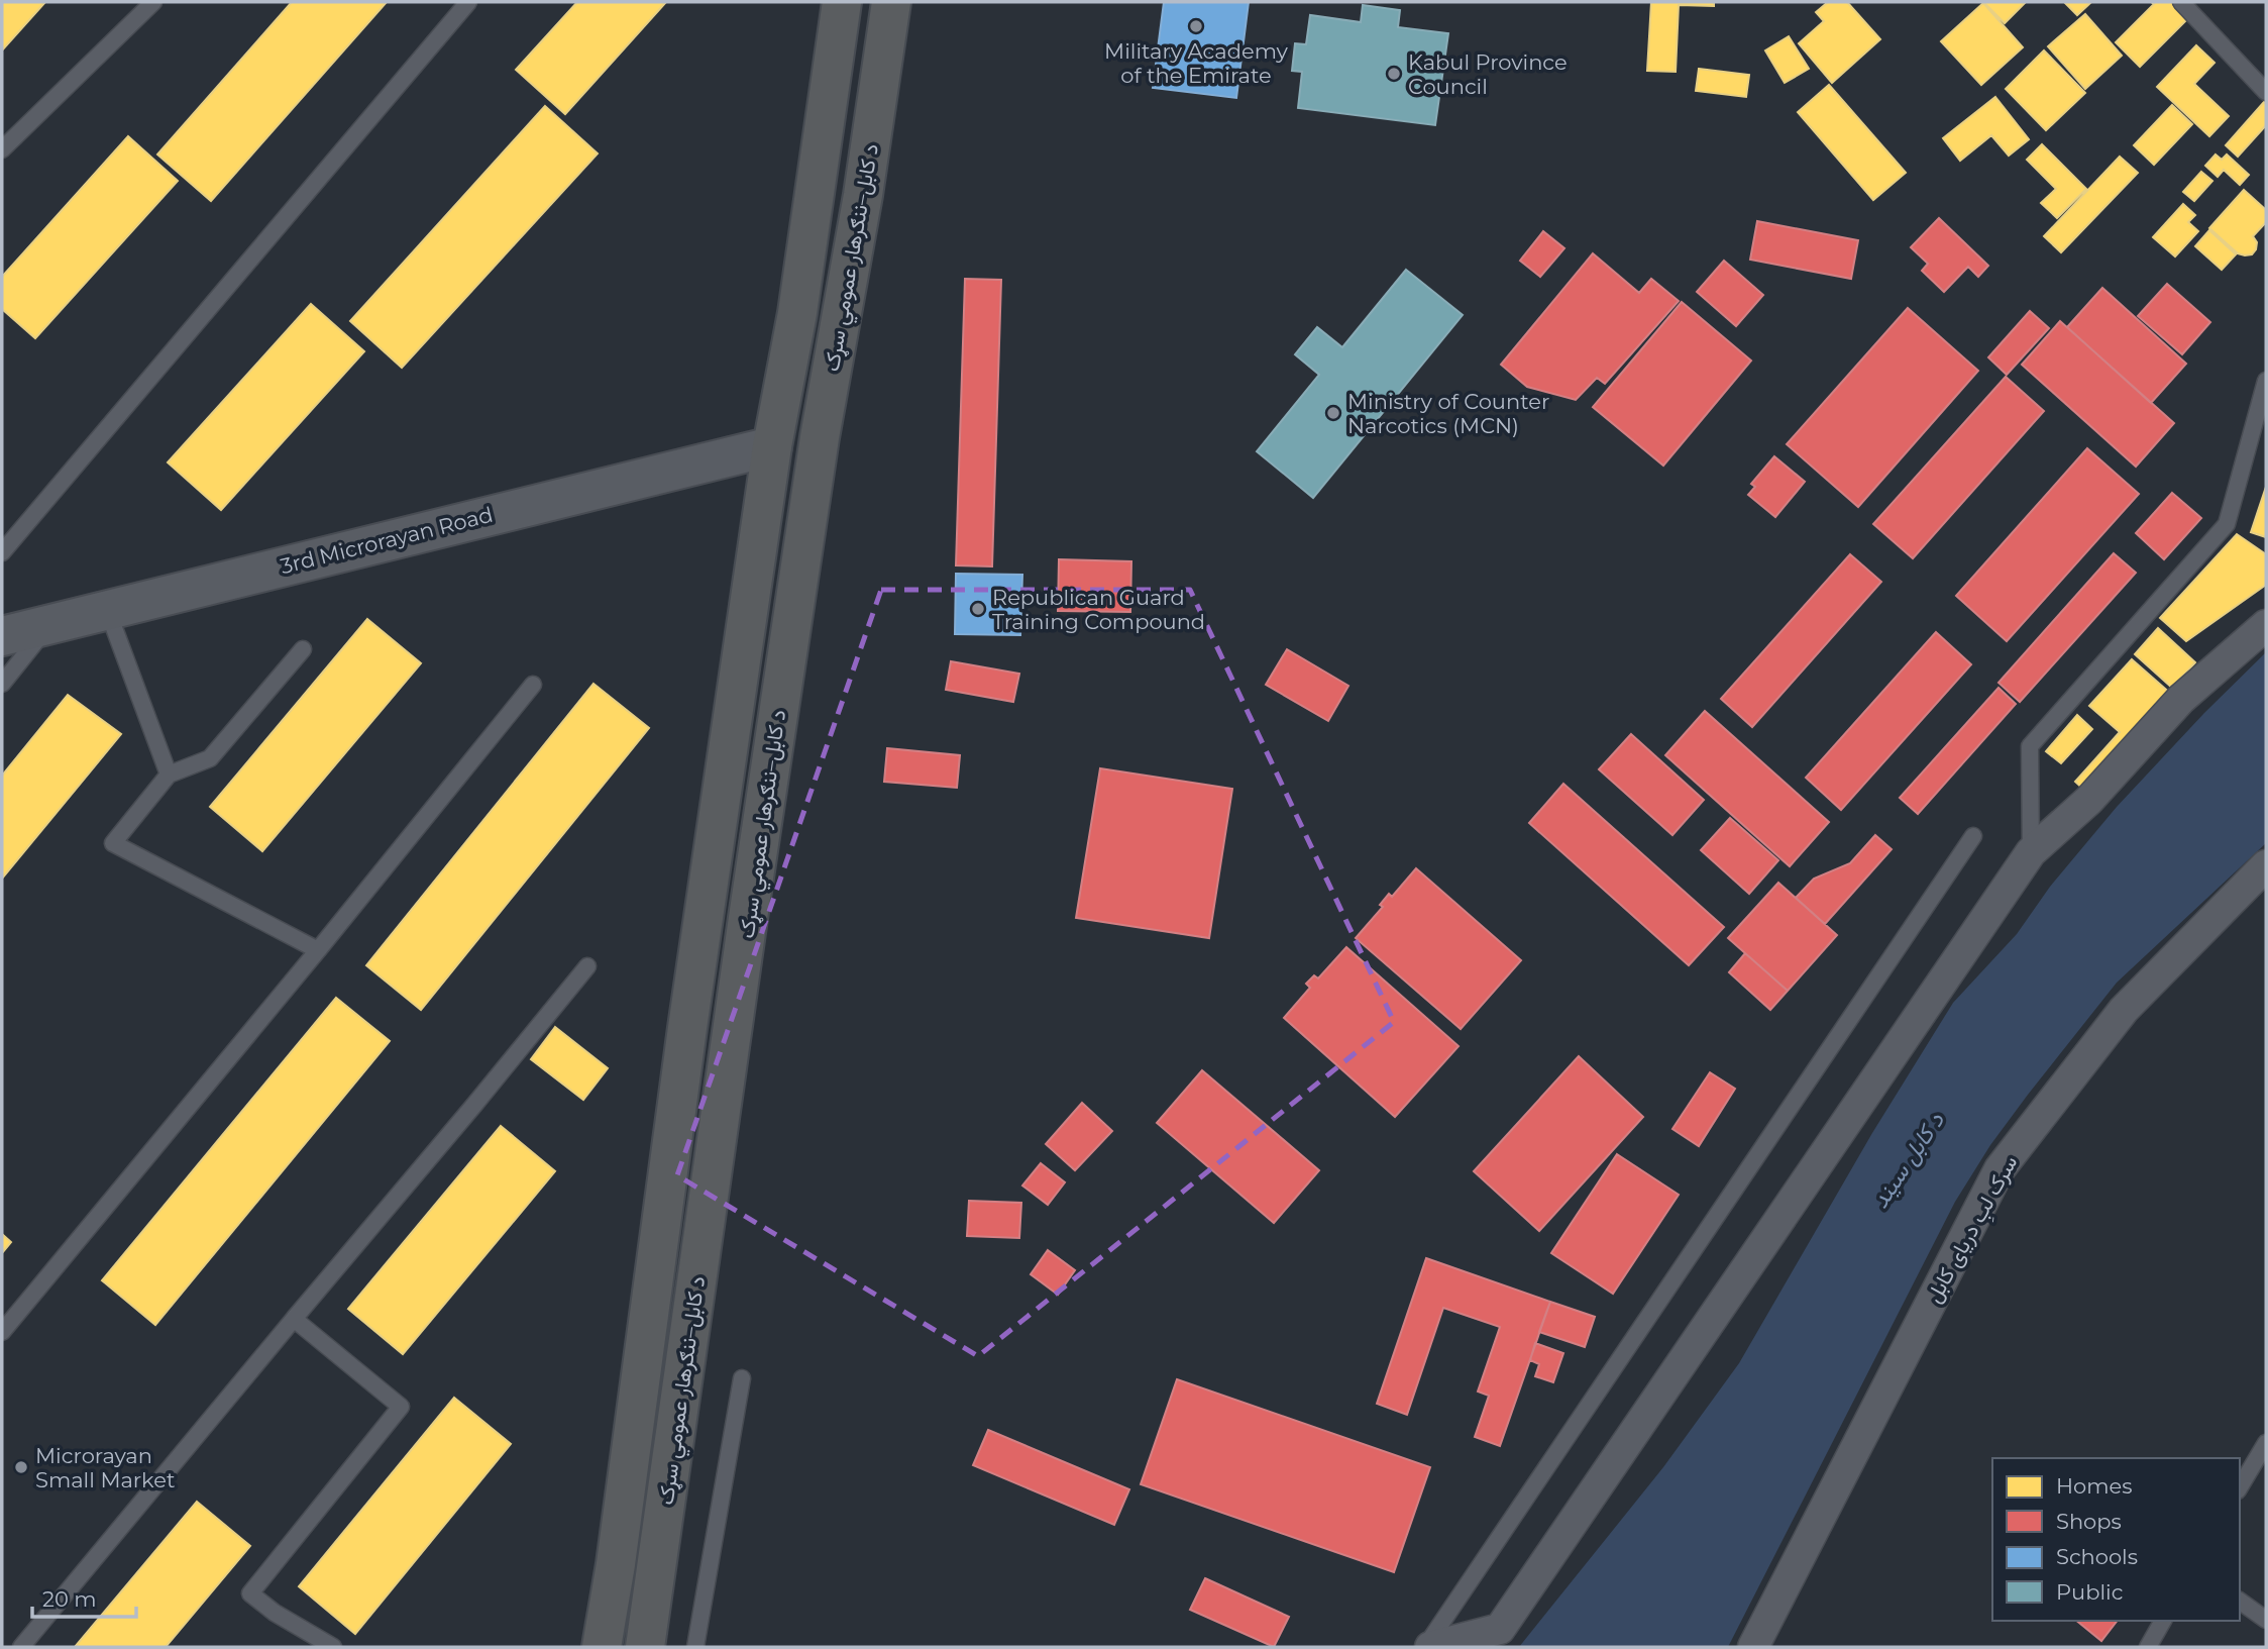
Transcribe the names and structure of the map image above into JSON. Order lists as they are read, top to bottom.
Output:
{
  "streets": {
    "highway": ["د کابل–ننګرهار عمومي سړک"],
    "street": ["3rd Microrayan Road", "سرک لبِ دریای کابل"]
  },
  "crossings": [
    ["د کابل–ننګرهار عمومي سړک", "3rd Microrayan Road"]
  ],
  "water": ["د کابل سيند"],
  "places": [
    "Military Academy of the Emirate",
    "Kabul Province Council",
    "Ministry of Counter Narcotics (MCN)",
    "Republican Guard Training Compound",
    "Microrayan Small Market"
  ],
  "legend": [
    "Homes",
    "Shops",
    "Schools",
    "Public"
  ],
  "scale_bar": "20 m"
}
